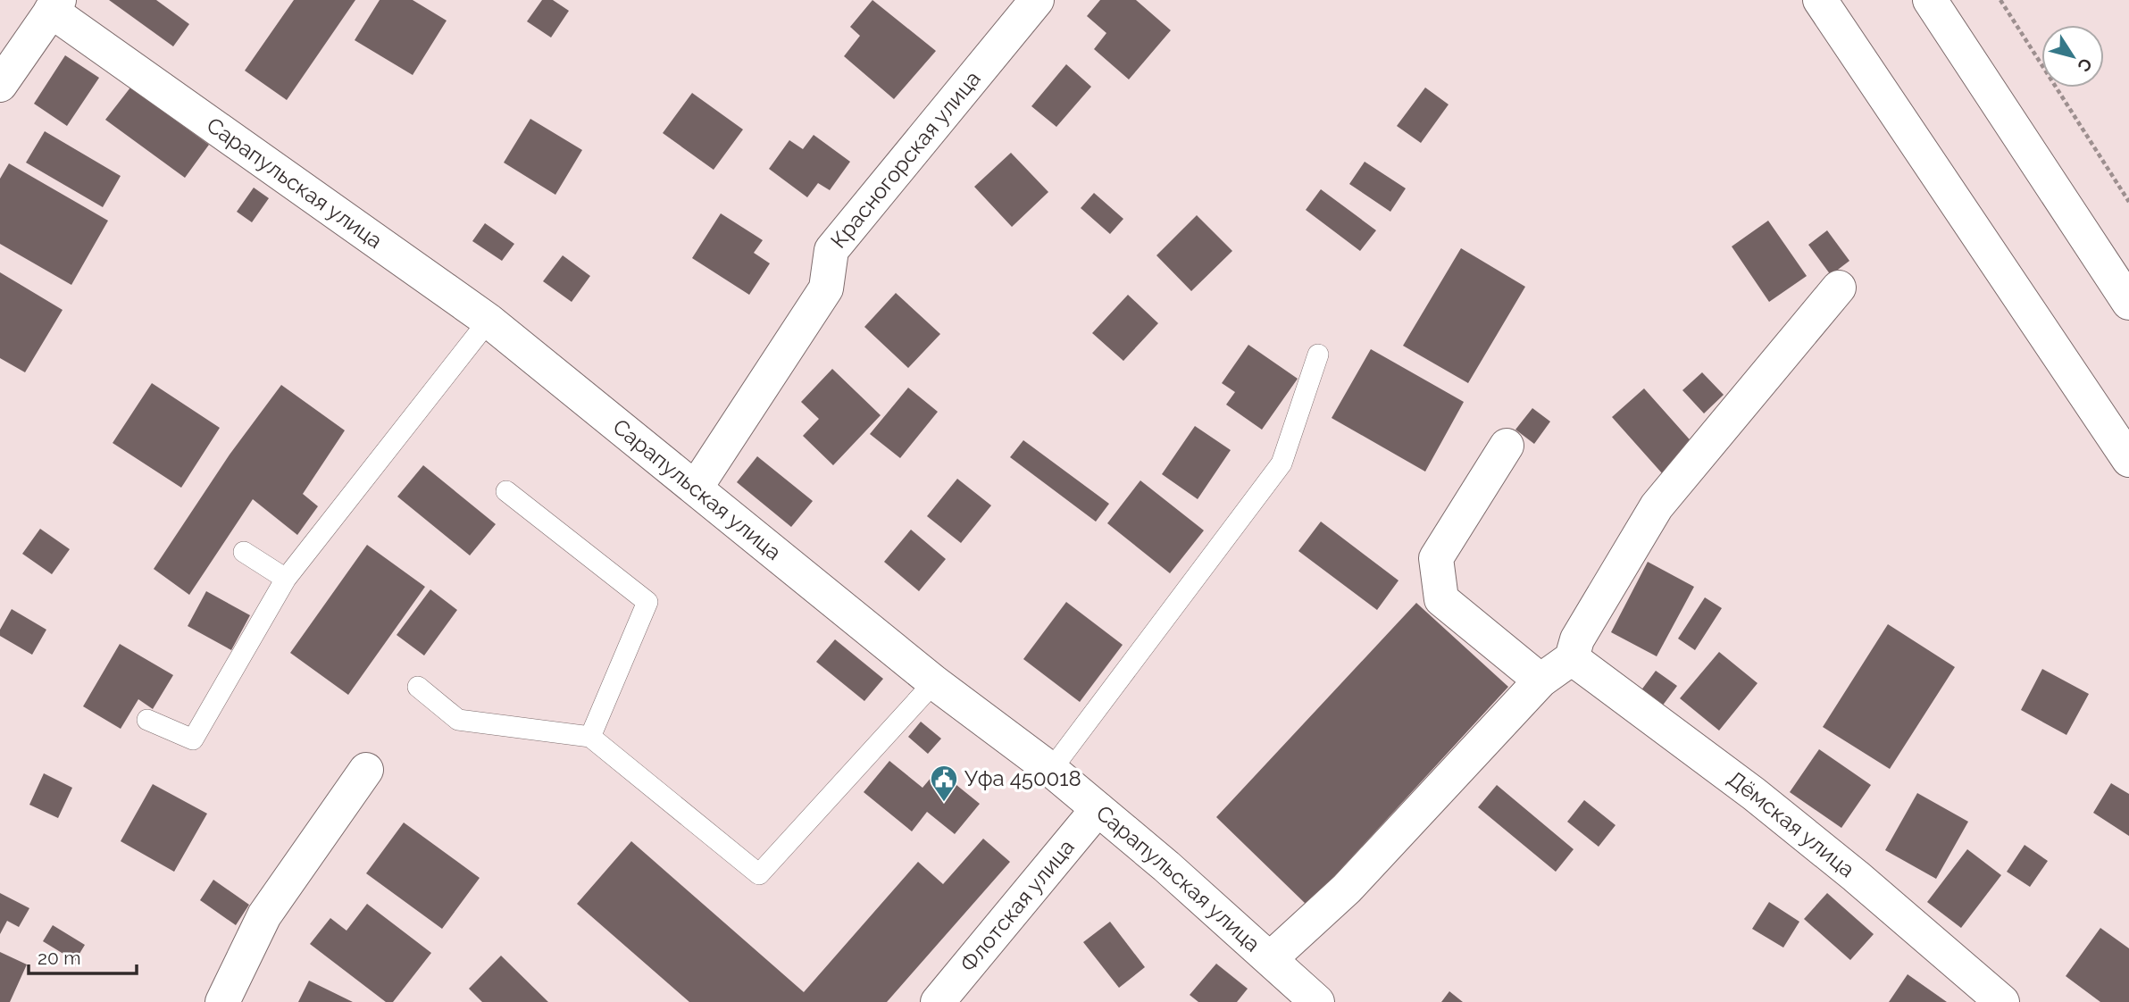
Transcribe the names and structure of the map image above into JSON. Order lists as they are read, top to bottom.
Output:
{
  "streets": {
    "street": [
      "Красногорская улица",
      "Сарапульская улица",
      "Дёмская улица",
      "Флотская улица"
    ]
  },
  "crossings": [
    ["Красногорская улица", "Сарапульская улица"],
    ["Сарапульская улица", "Флотская улица"]
  ],
  "places": {
    "public building": ["Уфа 450018"]
  },
  "scale_bar": "20 m",
  "north": "bottom right"
}
